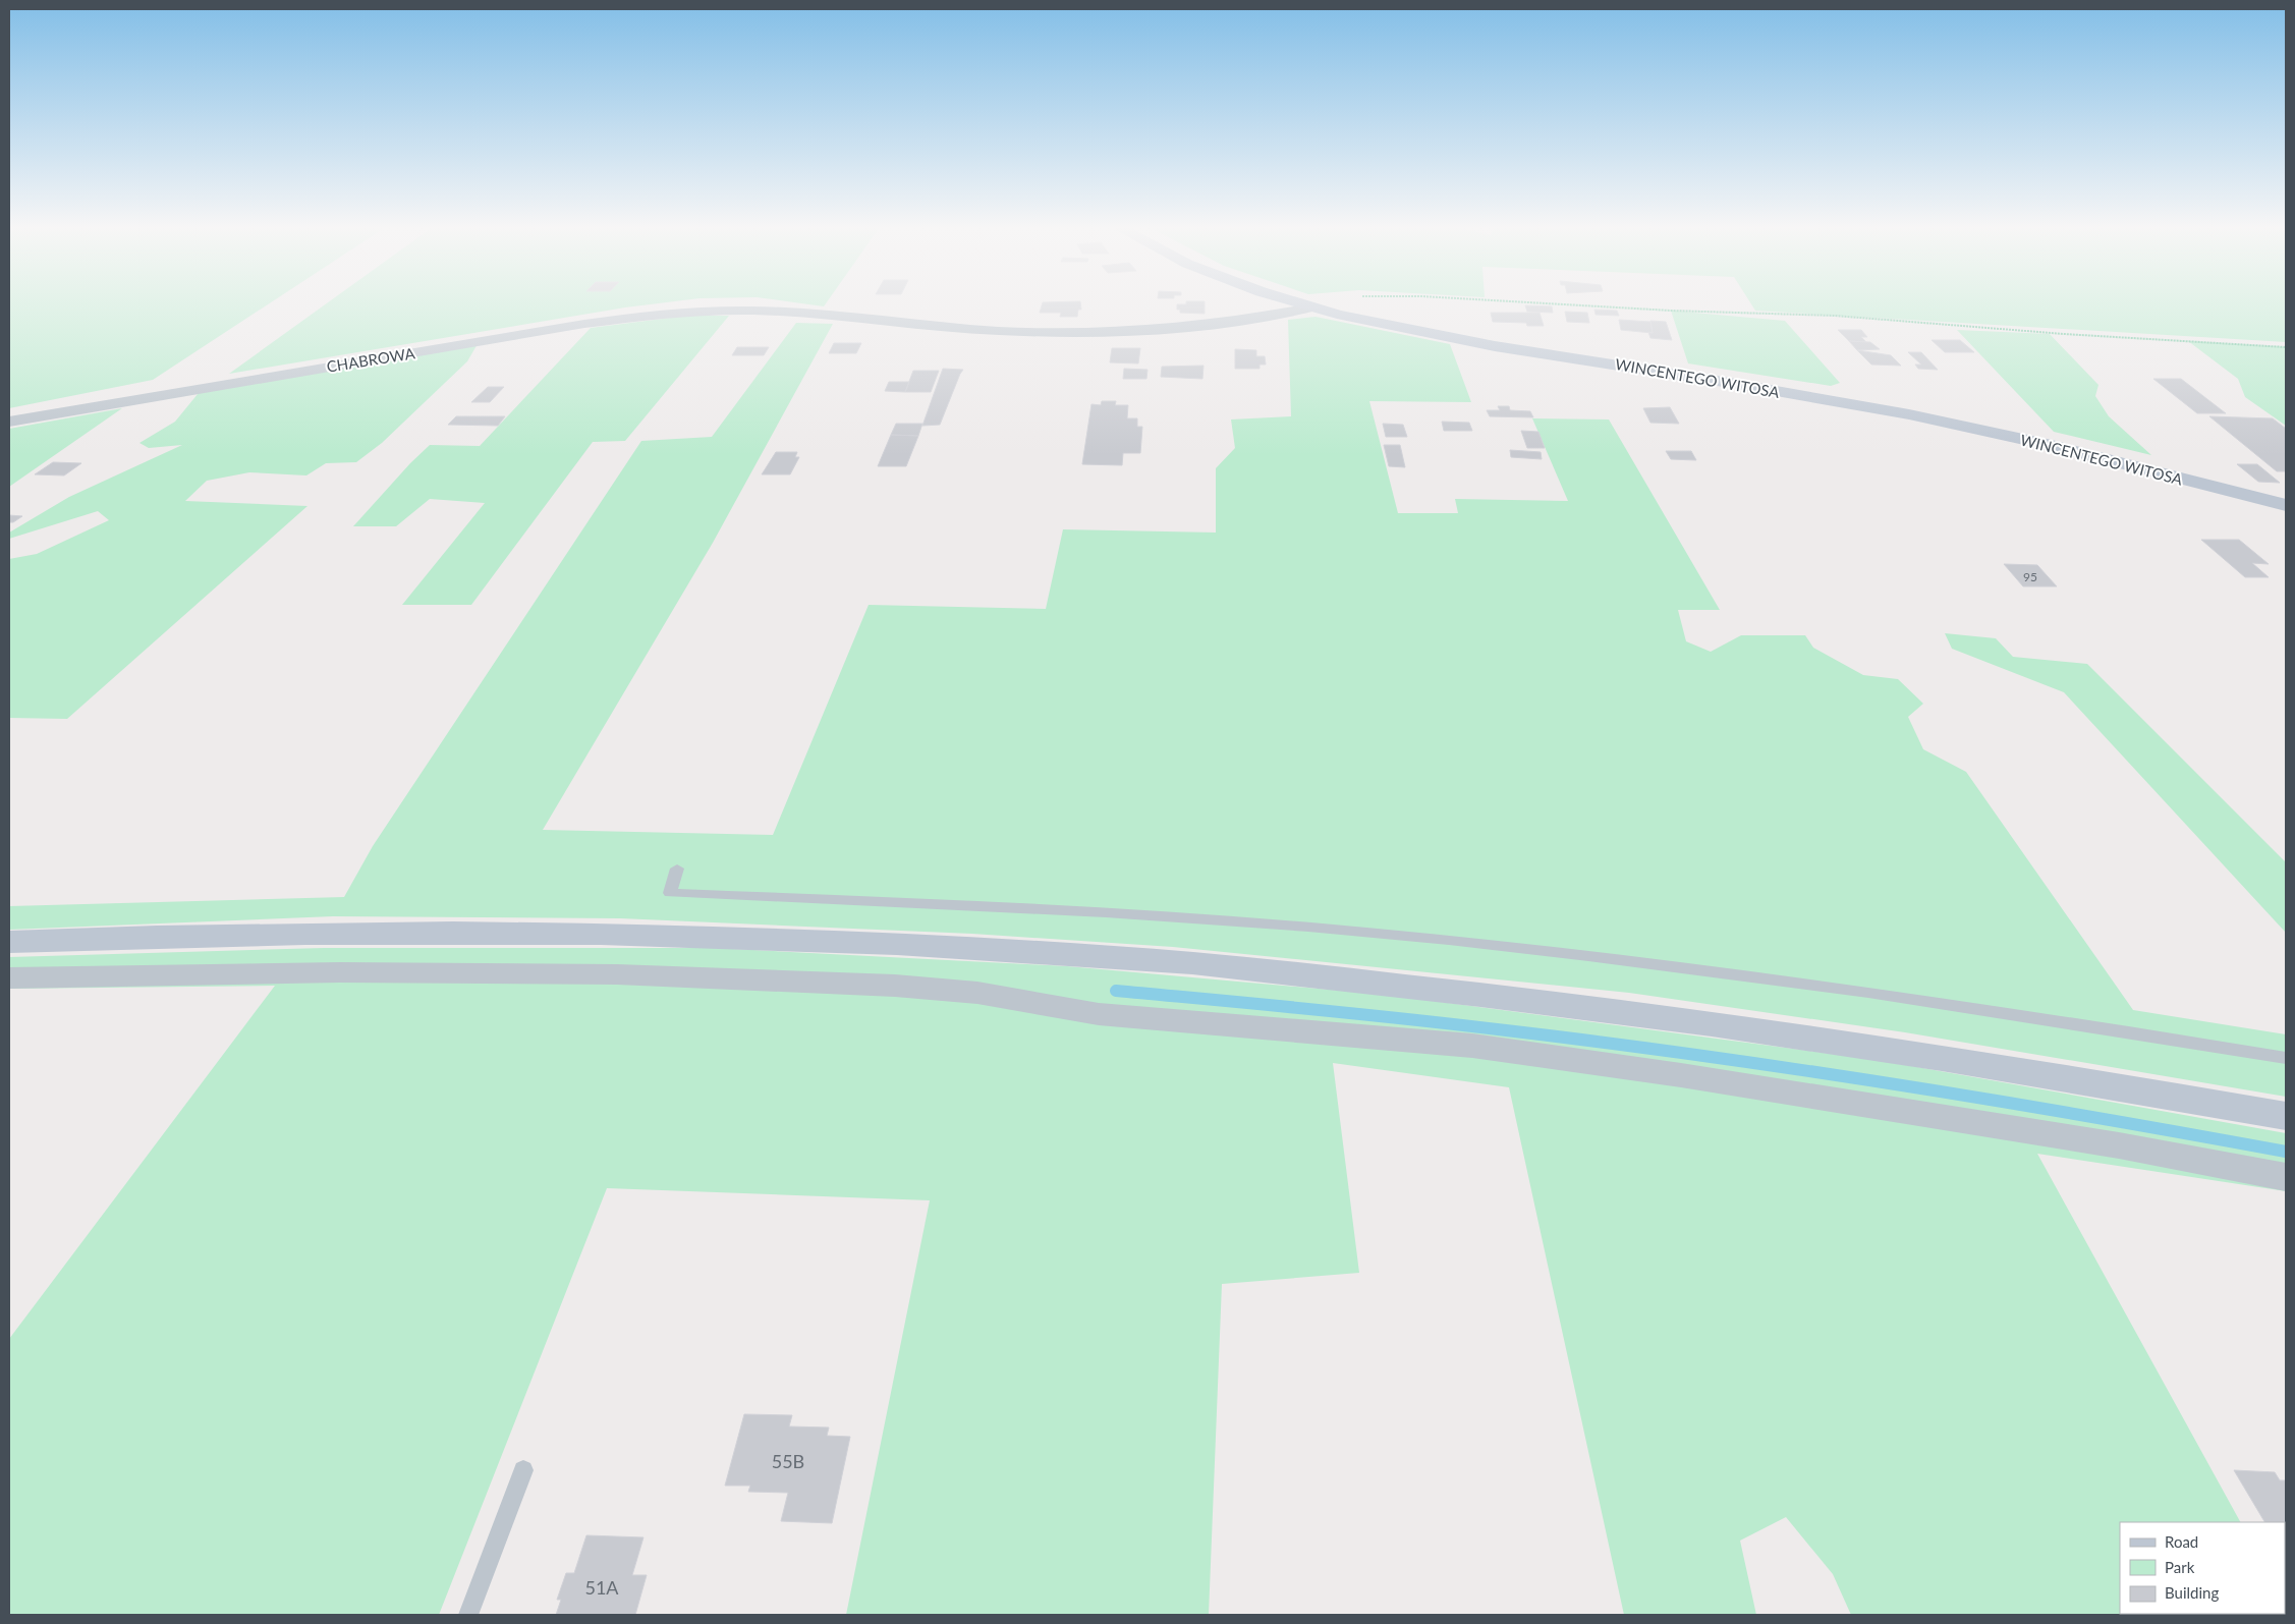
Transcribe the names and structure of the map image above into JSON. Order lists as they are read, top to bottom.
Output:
{
  "streets": {
    "main road": ["WINCENTEGO WITOSA"],
    "street": ["CHABROWA"]
  },
  "crossings": [
    ["CHABROWA", "WINCENTEGO WITOSA"]
  ],
  "house_numbers": ["95", "55B", "51A"],
  "legend": ["Road", "Park", "Building"]
}
